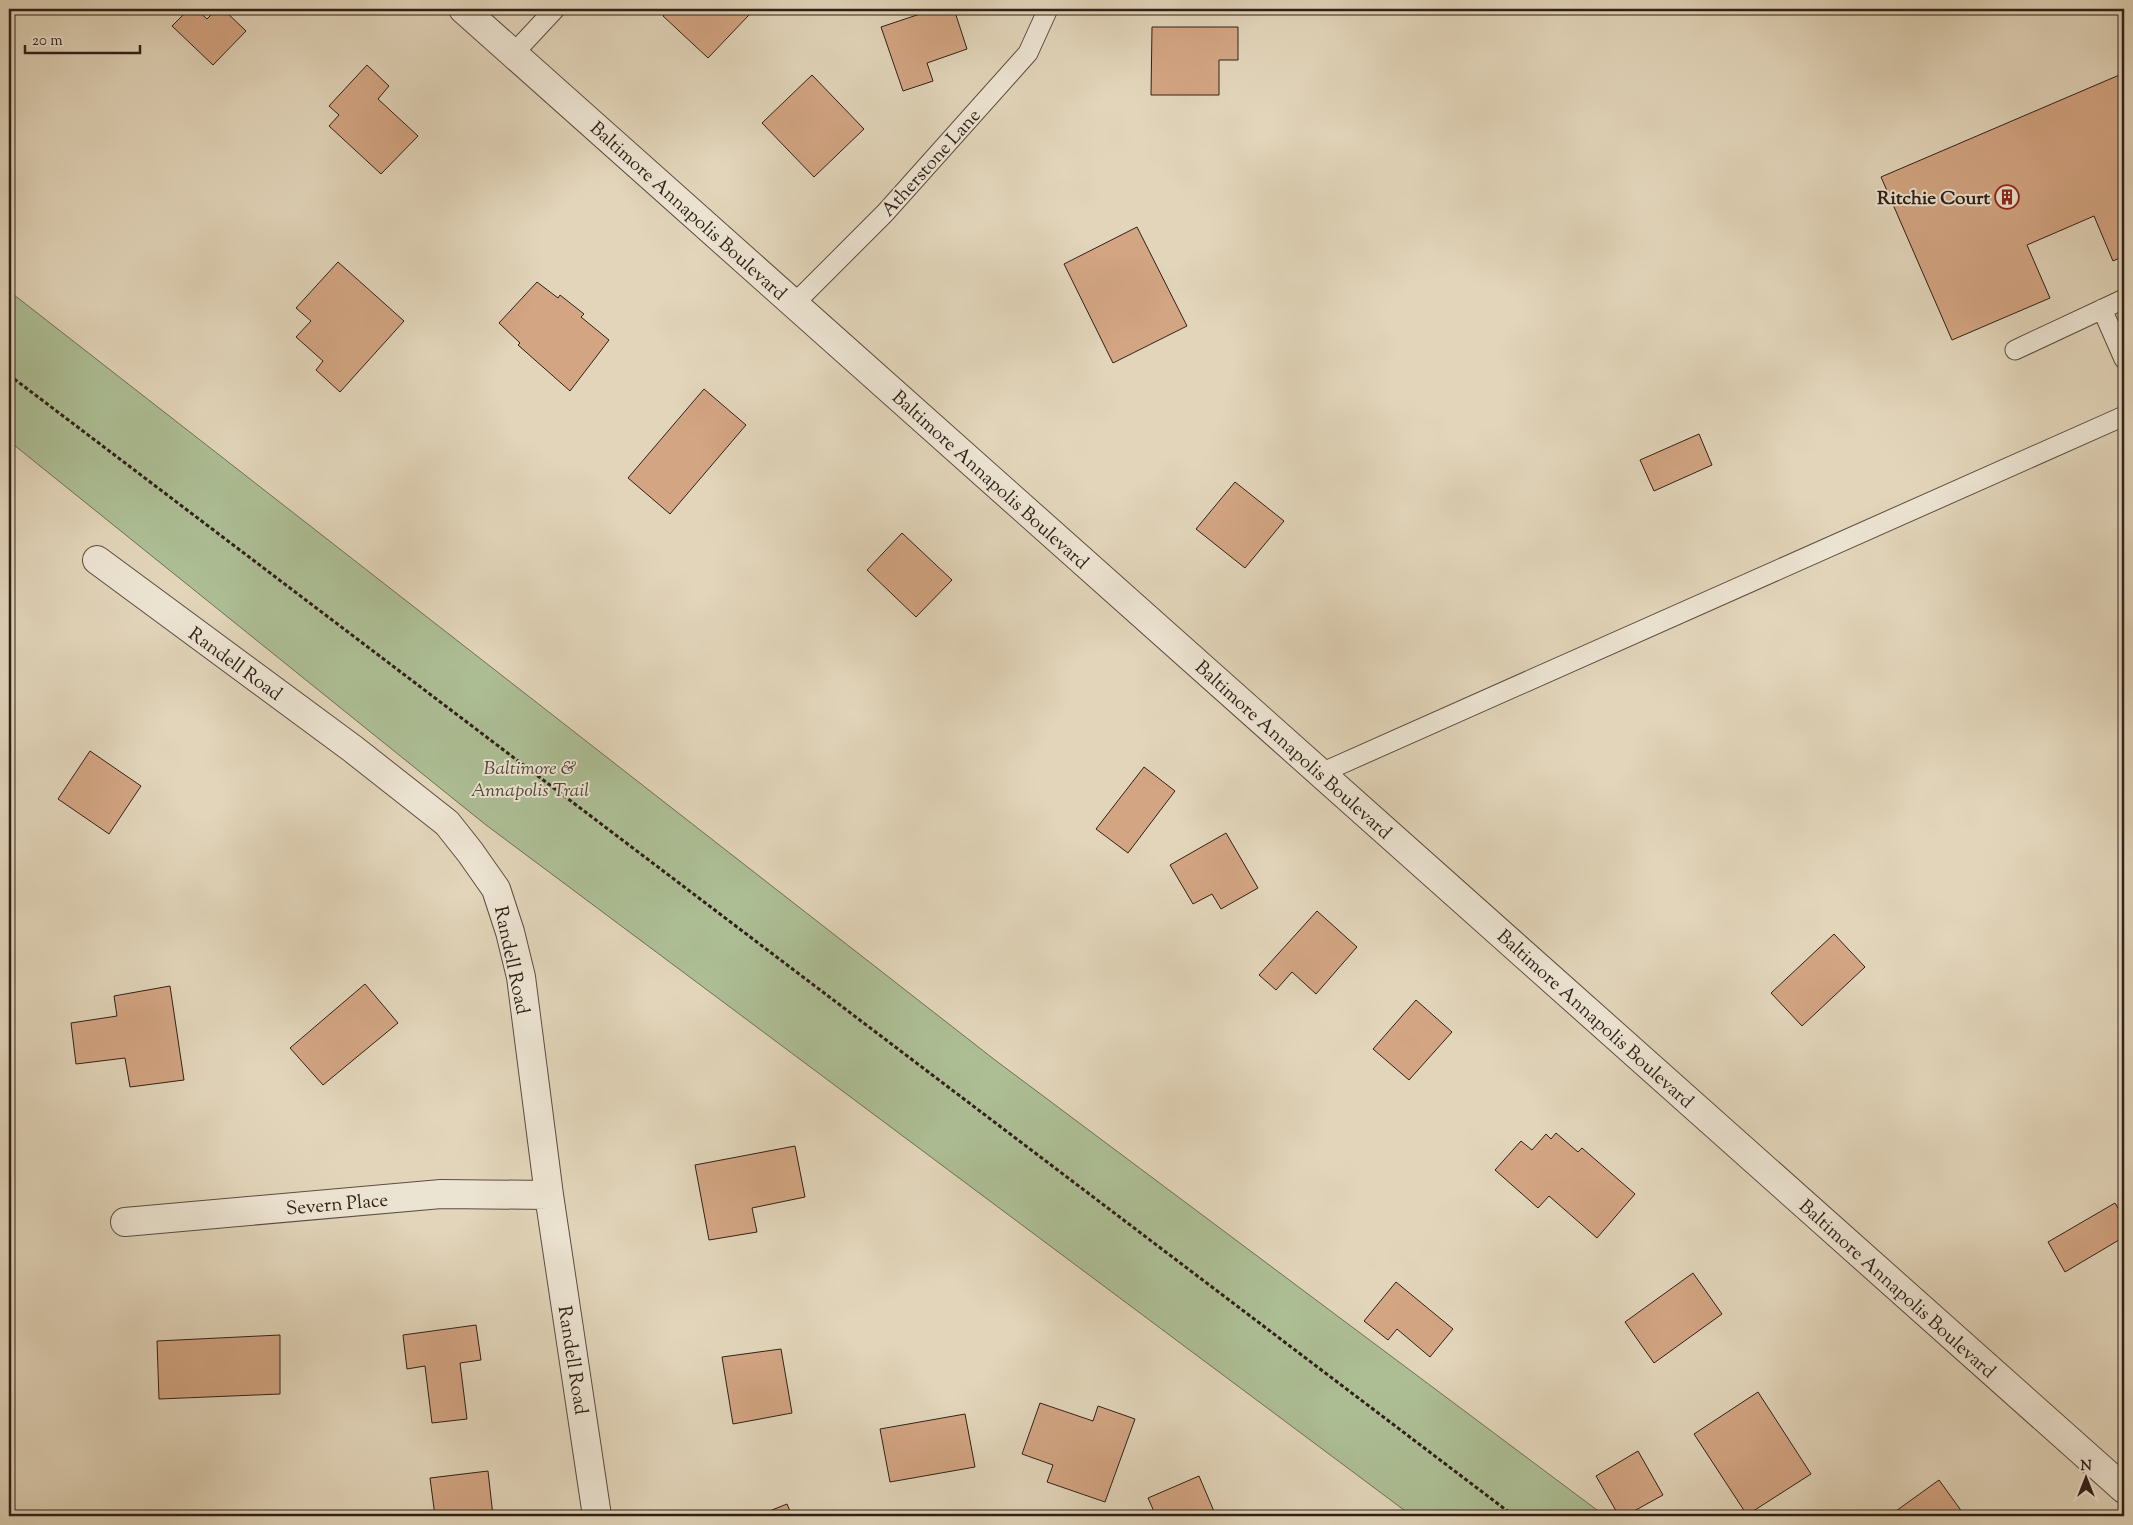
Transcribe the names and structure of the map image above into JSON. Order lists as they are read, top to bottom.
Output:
{
  "streets": {
    "street": ["Baltimore Annapolis Boulevard", "Randell Road", "Severn Place"],
    "lane": ["Atherstone Lane"]
  },
  "crossings": [
    ["Atherstone Lane", "Baltimore Annapolis Boulevard"],
    ["Randell Road", "Severn Place"]
  ],
  "parks": ["Baltimore & Annapolis Trail"],
  "places": {
    "building": ["Ritchie Court"]
  },
  "scale_bar": "20 m",
  "north": "top"
}
